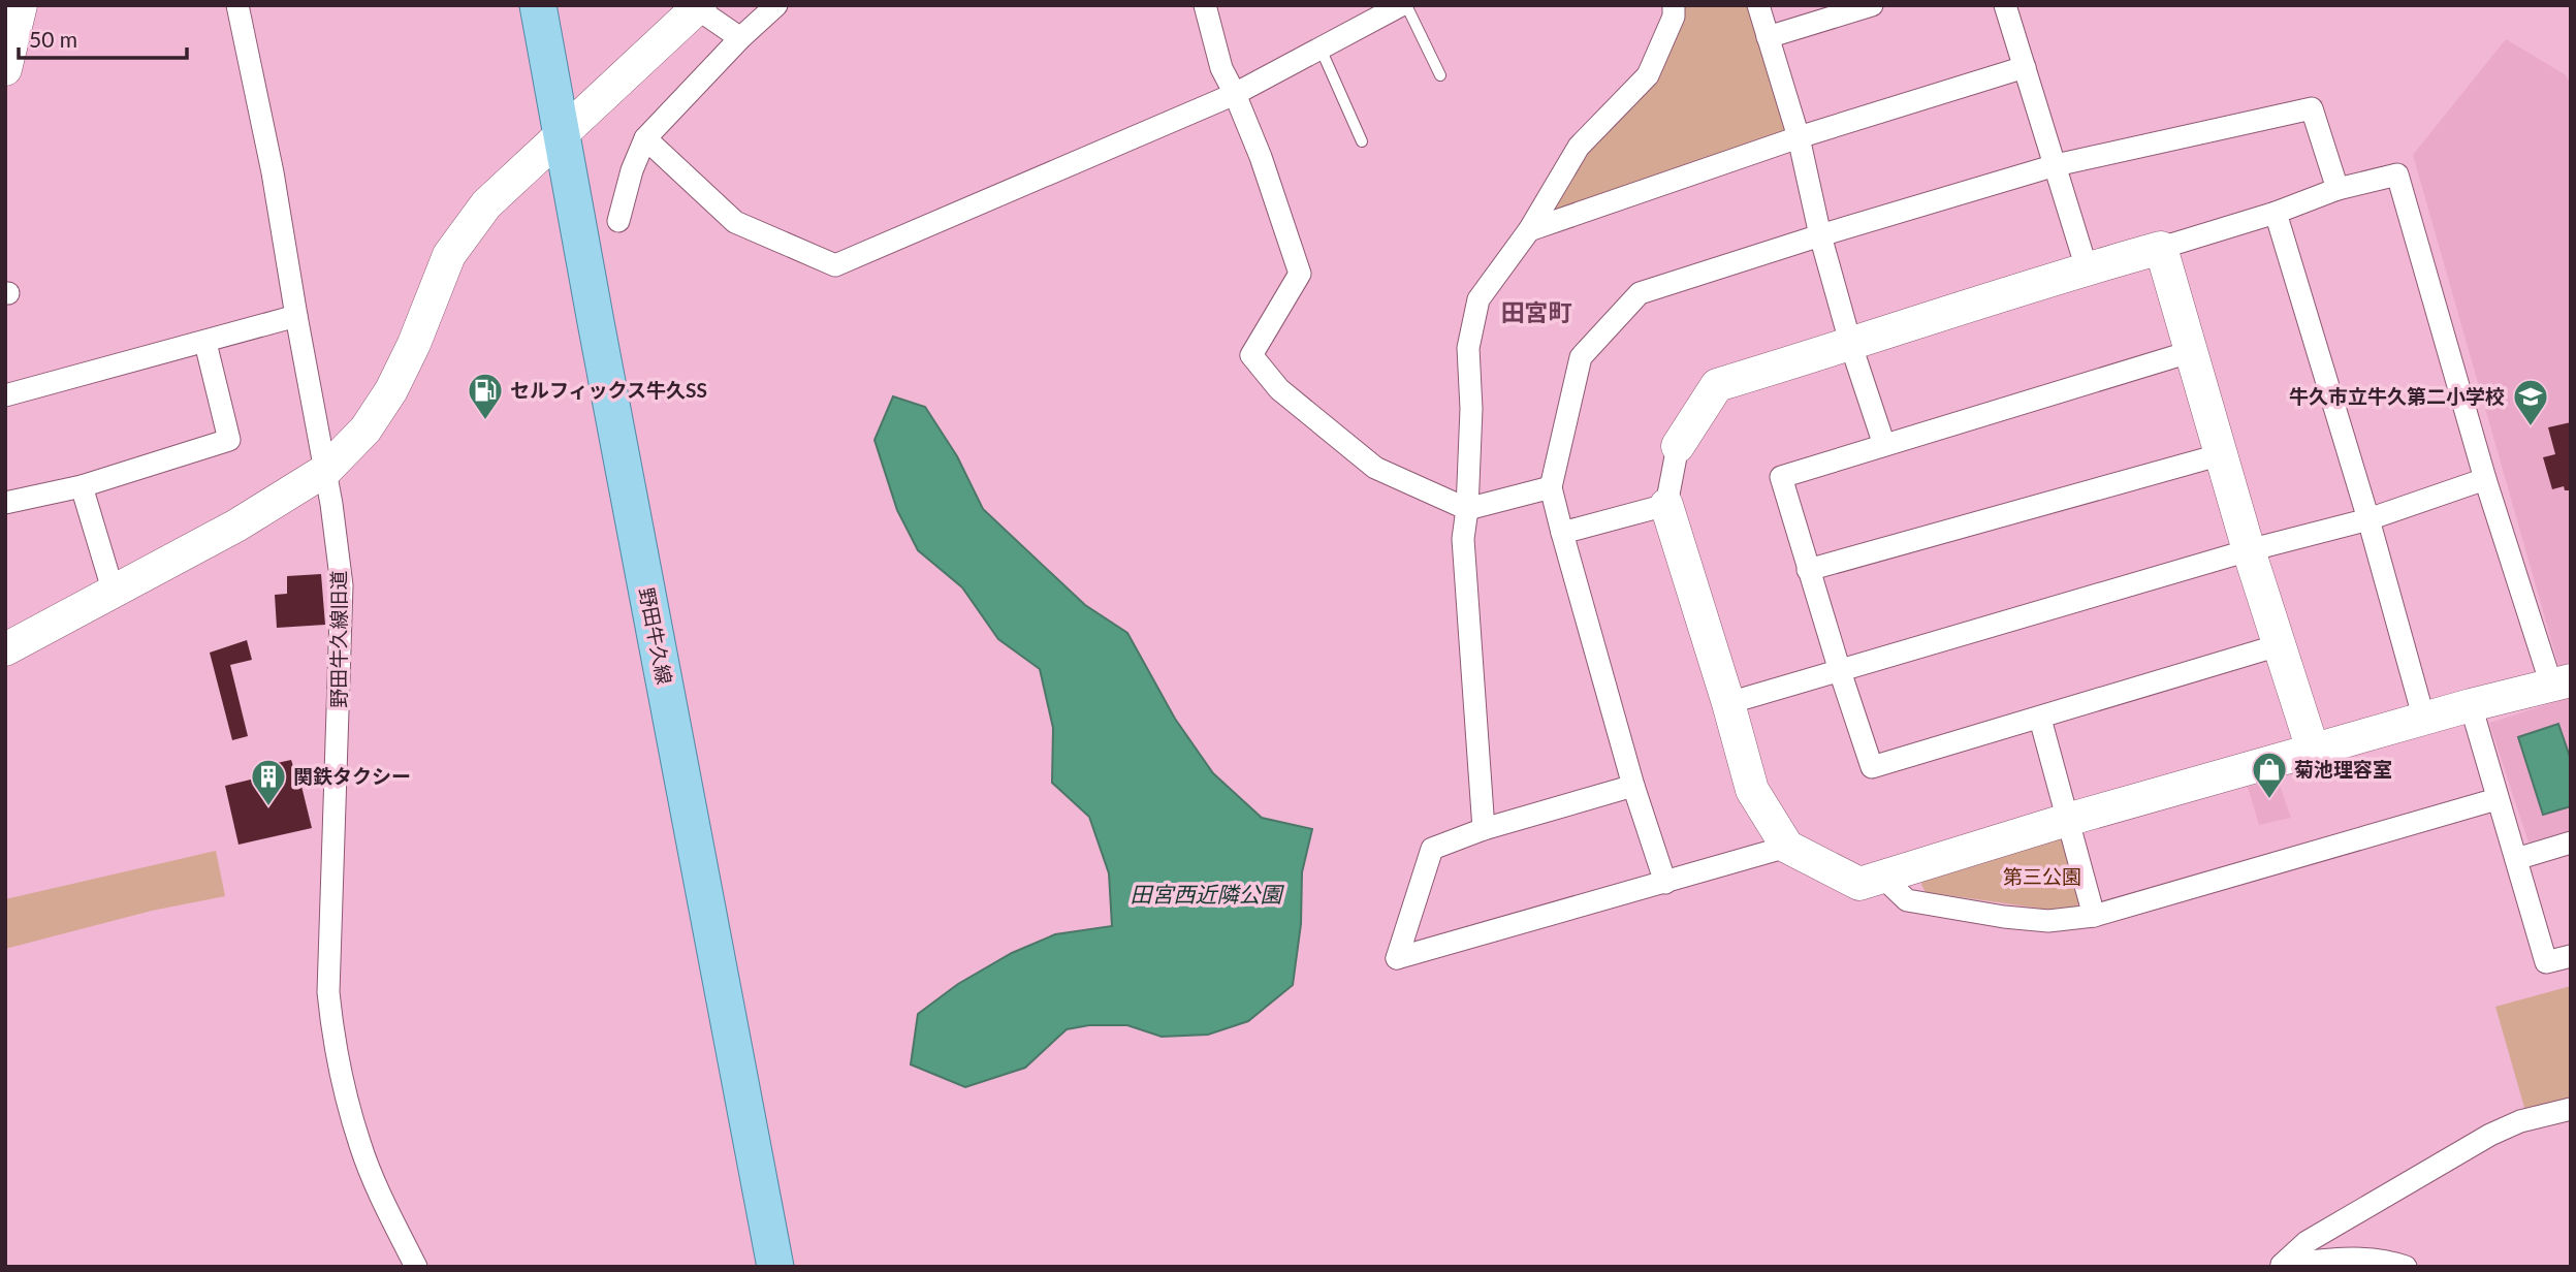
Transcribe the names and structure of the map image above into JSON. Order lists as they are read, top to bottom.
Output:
{
  "streets": {
    "main road": ["野田牛久線"],
    "street": ["野田牛久線旧道"]
  },
  "districts": ["田宮町"],
  "water": ["田宮西近隣公園"],
  "parks": ["第三公園"],
  "places": {
    "fuel station": ["セルフィックス牛久SS"],
    "school or university": ["牛久市立牛久第二小学校"],
    "shop": ["菊池理容室"],
    "building": ["関鉄タクシー"]
  },
  "scale_bar": "50 m"
}
